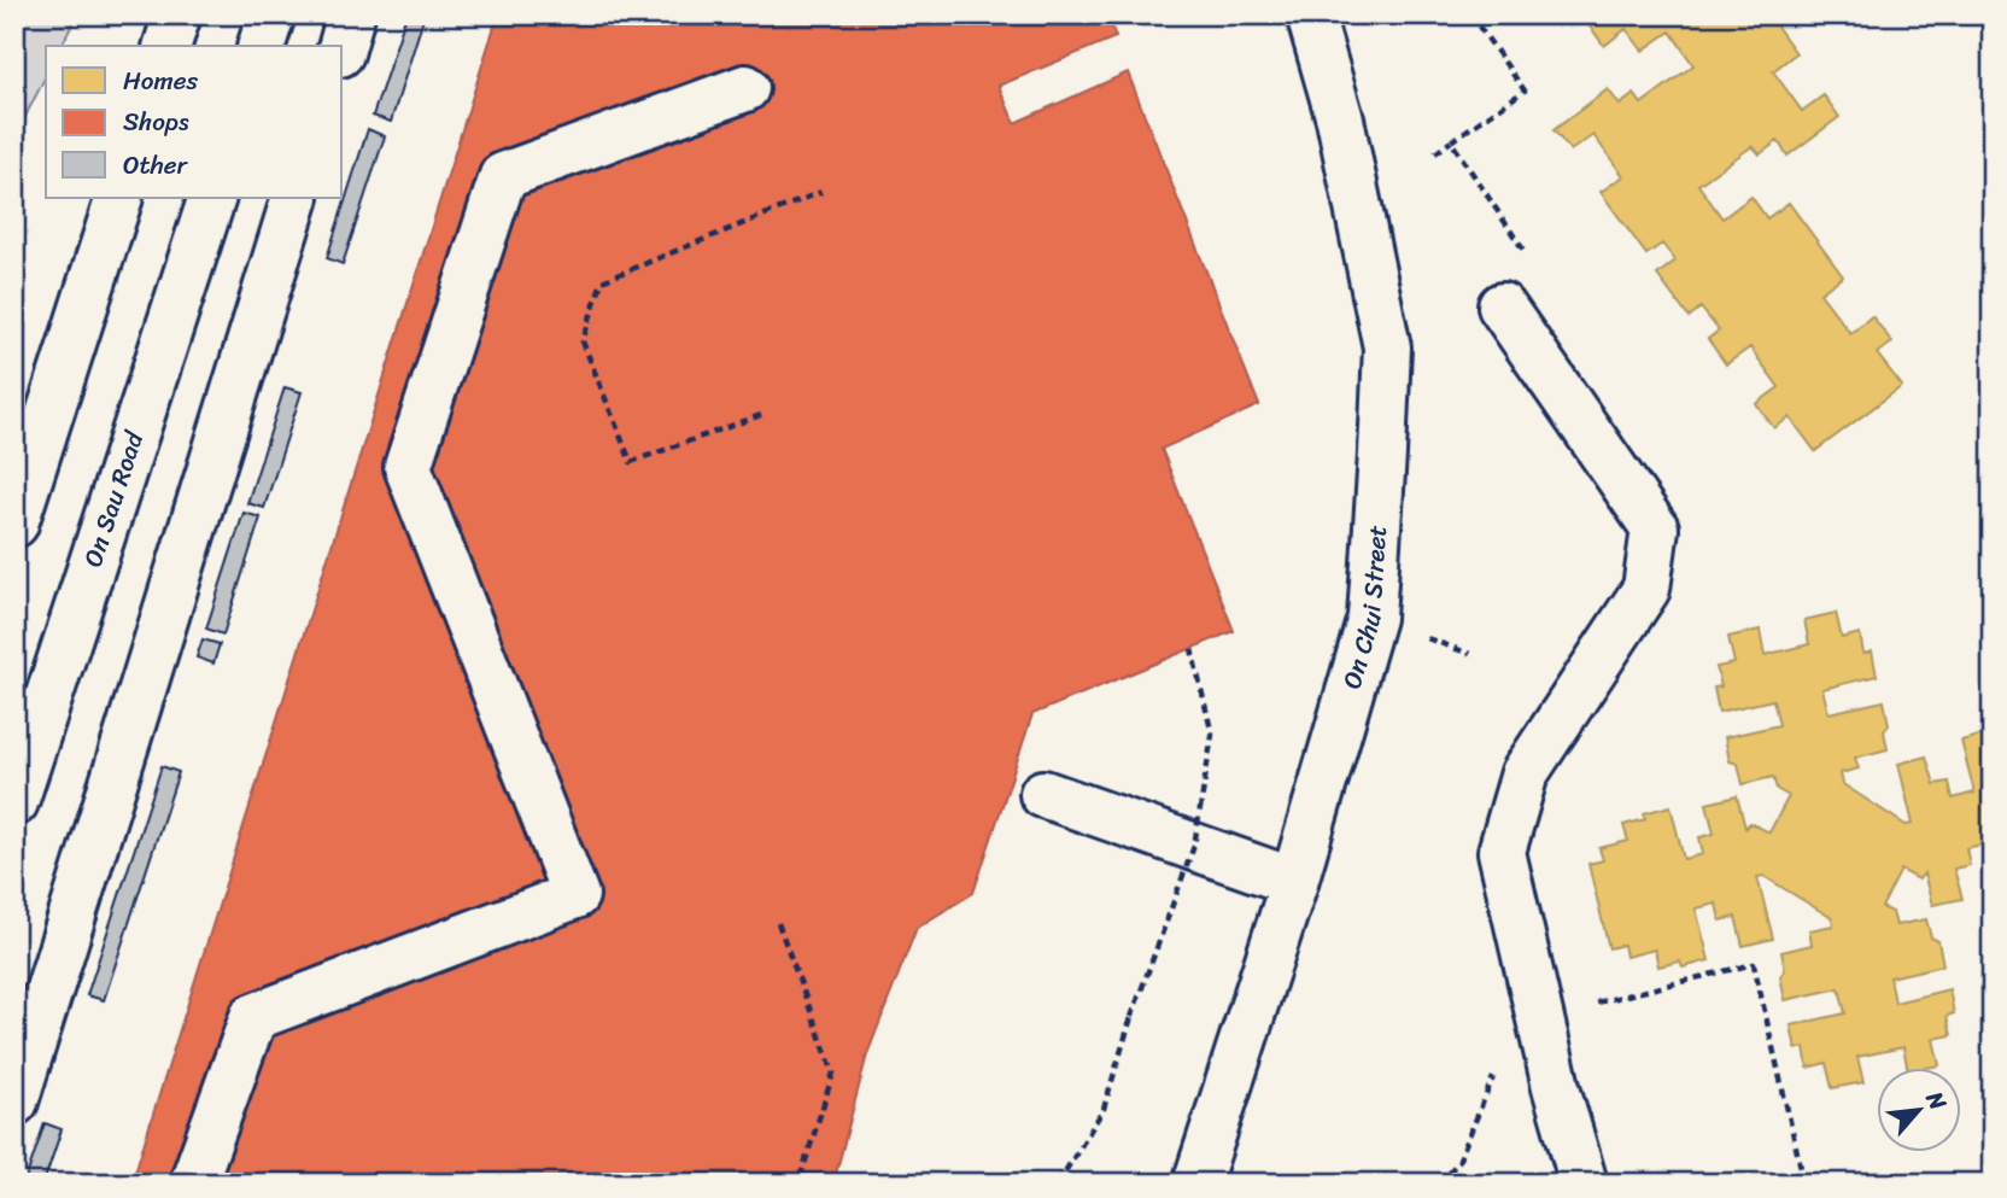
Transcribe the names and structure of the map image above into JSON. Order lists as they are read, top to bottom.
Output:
{
  "streets": {
    "street": ["On Sau Road", "On Chui Street"]
  },
  "legend": ["Homes", "Shops", "Other"],
  "north": "top right"
}
